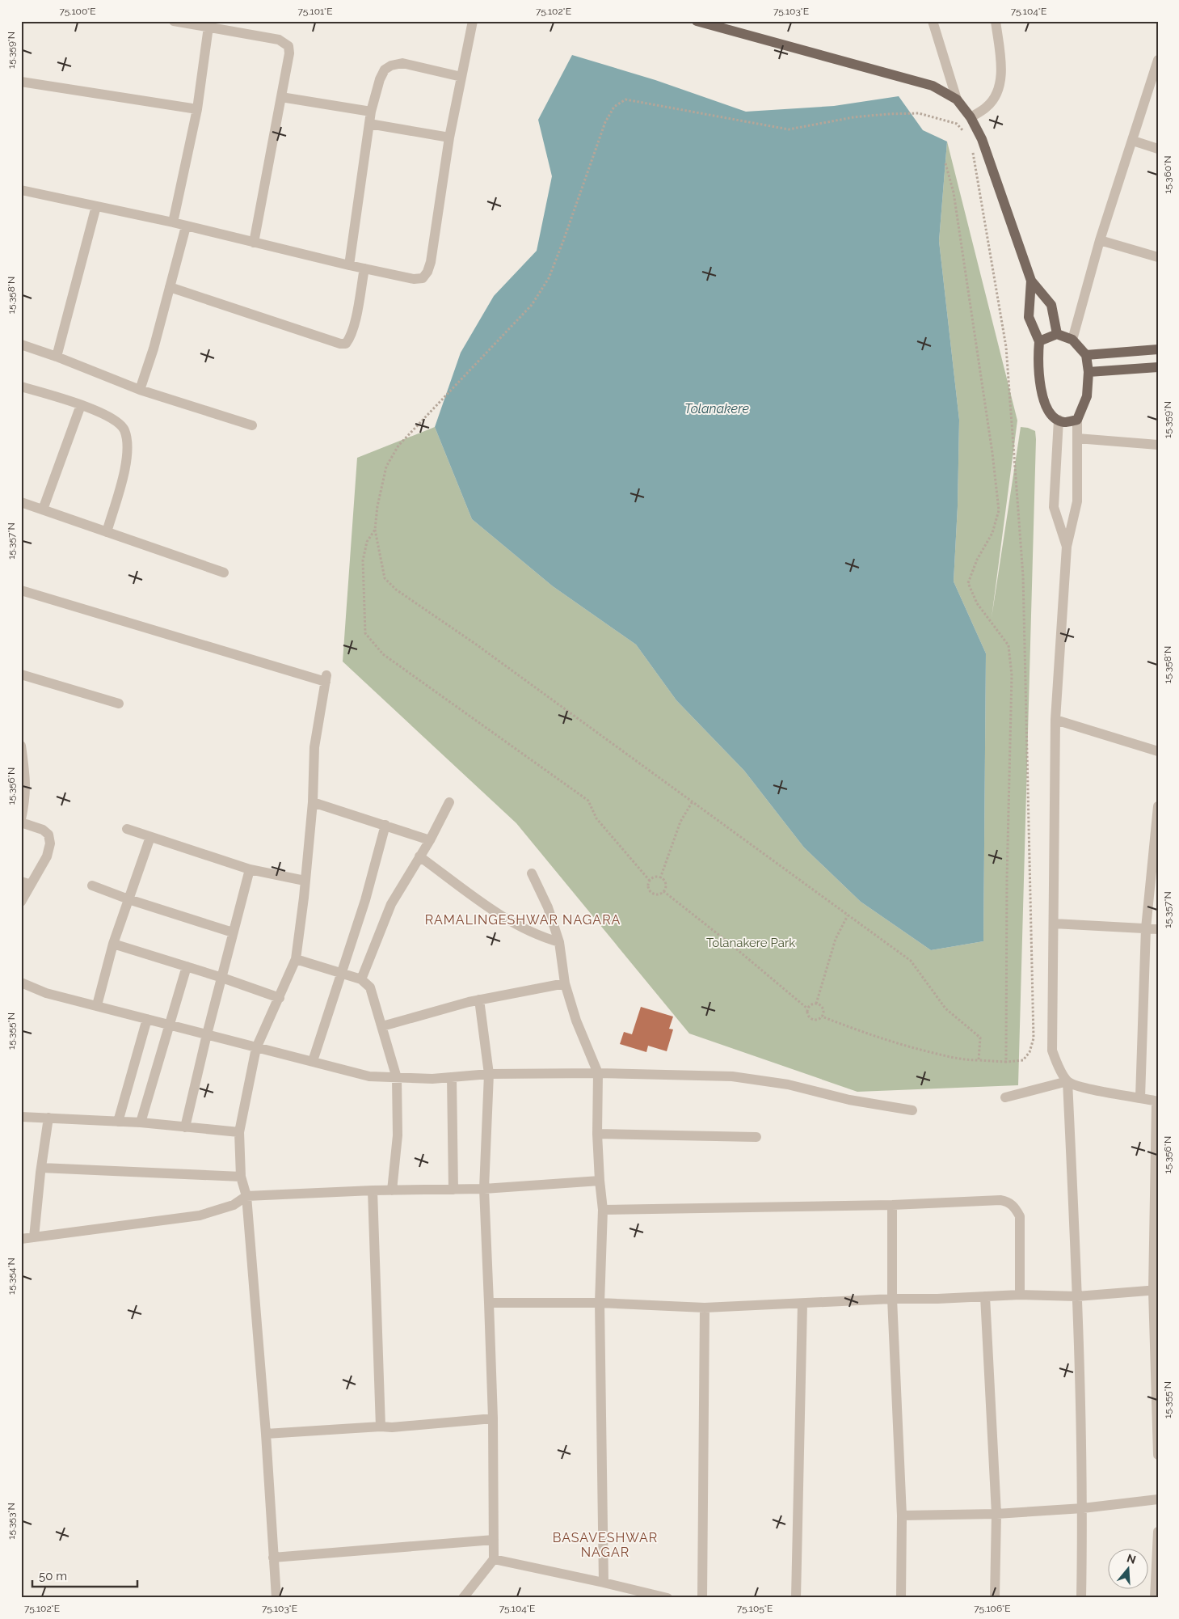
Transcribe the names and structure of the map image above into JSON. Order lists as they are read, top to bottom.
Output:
{
  "districts": ["RAMALINGESHWAR NAGARA", "BASAVESHWAR NAGAR"],
  "water": ["Tolanakere"],
  "parks": ["Tolanakere Park"],
  "scale_bar": "50 m",
  "north": "top",
  "coordinates": [
    "75.100°E",
    "75.101°E",
    "75.102°E",
    "75.103°E",
    "75.104°E",
    "15.359°N",
    "15.360°N",
    "15.358°N",
    "15.357°N",
    "15.356°N",
    "15.355°N",
    "15.354°N",
    "15.353°N",
    "75.105°E",
    "75.106°E"
  ]
}
